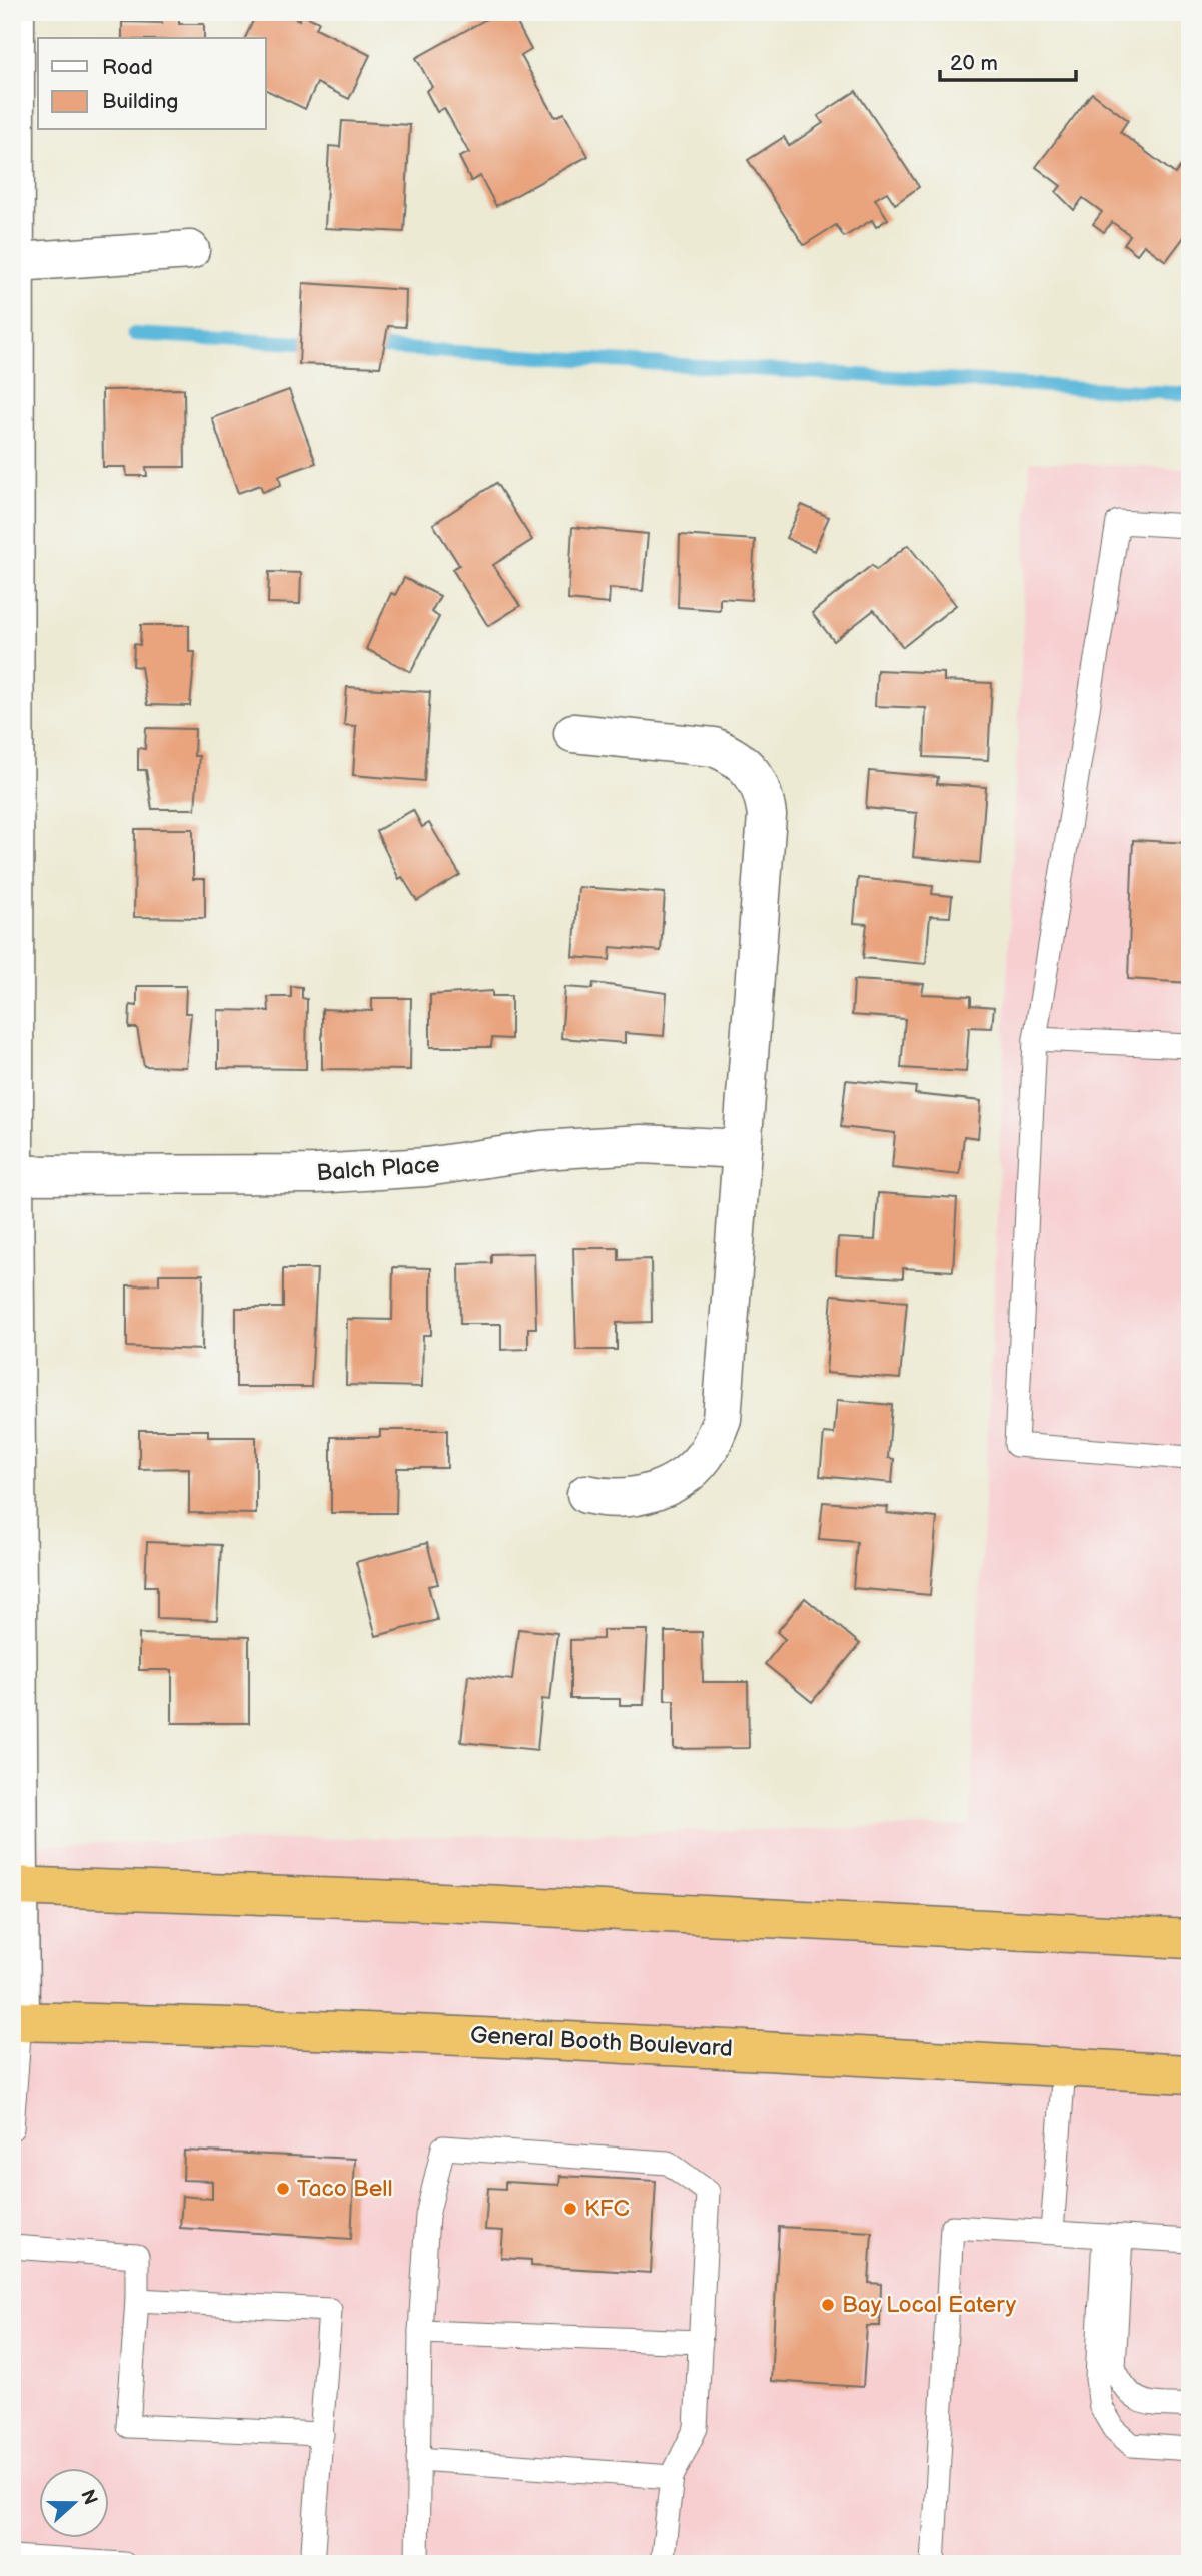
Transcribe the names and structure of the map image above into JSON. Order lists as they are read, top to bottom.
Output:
{
  "streets": {
    "highway": ["General Booth Boulevard"],
    "street": ["Balch Place"]
  },
  "places": ["Taco Bell", "KFC", "Bay Local Eatery"],
  "legend": ["Road", "Building"],
  "scale_bar": "20 m",
  "north": "right"
}
